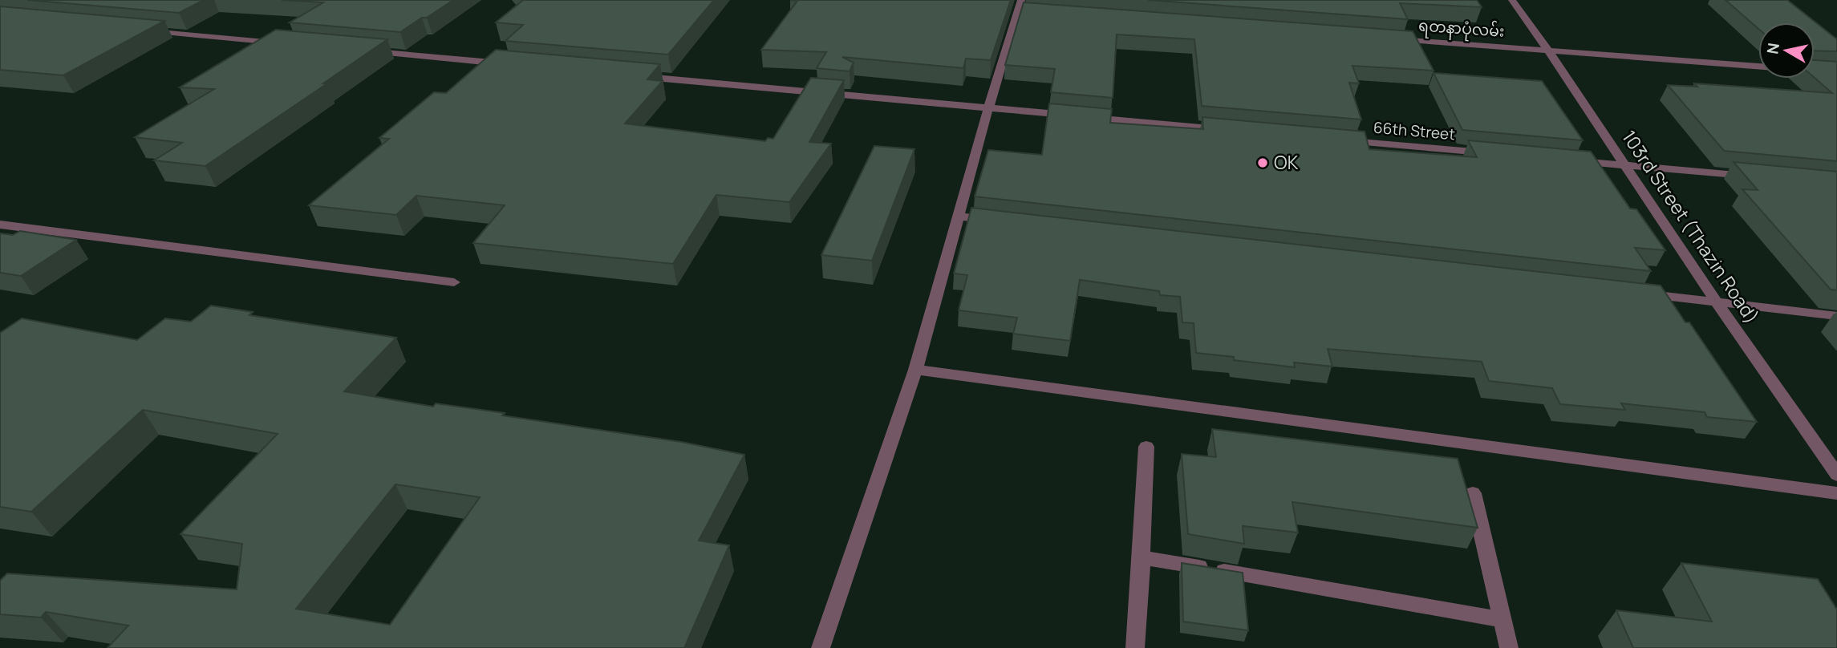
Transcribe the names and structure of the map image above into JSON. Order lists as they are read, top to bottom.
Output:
{
  "streets": {
    "street": ["ရတနာပုံလမ်း", "66th Street", "103rd Street (Thazin Road)"]
  },
  "crossings": [
    ["ရတနာပုံလမ်း", "103rd Street (Thazin Road)"]
  ],
  "places": ["OK"],
  "north": "left"
}
